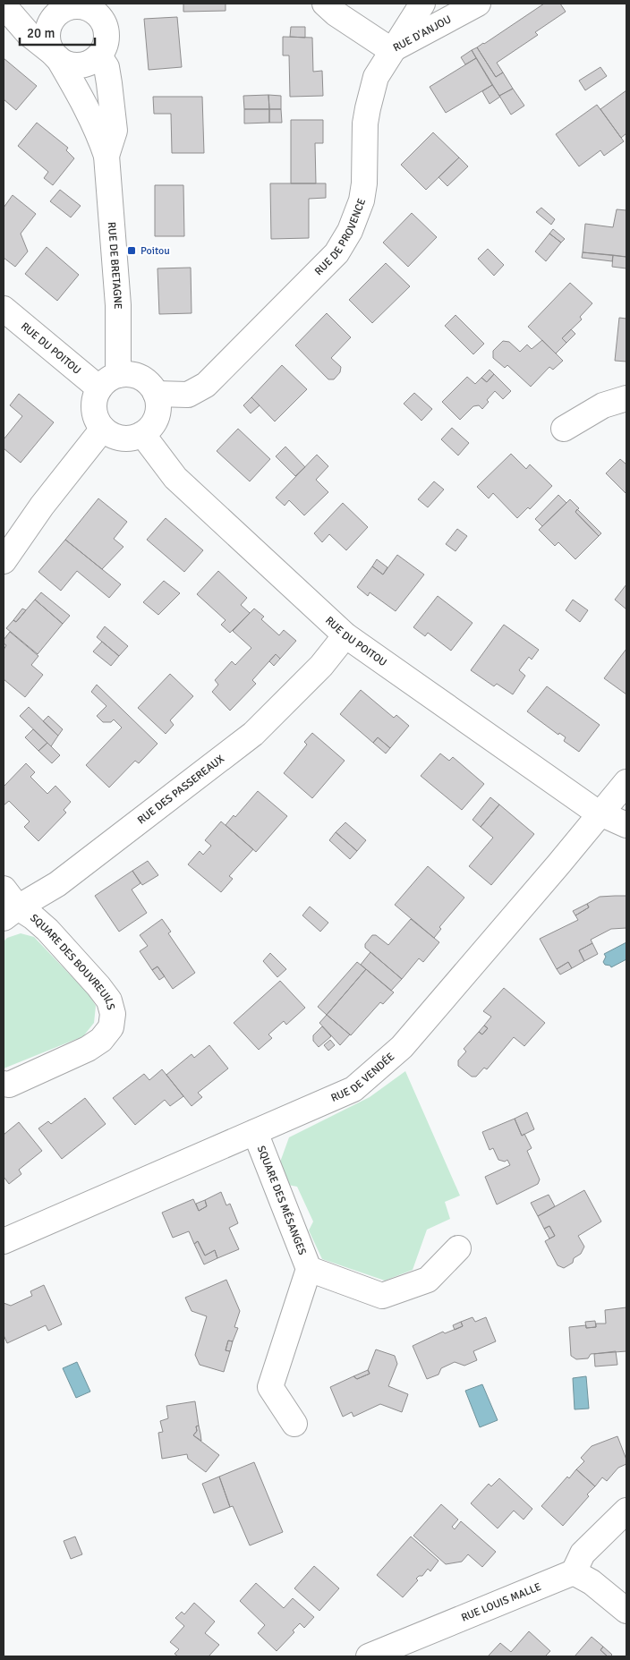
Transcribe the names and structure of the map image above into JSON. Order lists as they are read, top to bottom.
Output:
{
  "streets": {
    "street": [
      "RUE D'ANJOU",
      "RUE DE PROVENCE",
      "RUE DE BRETAGNE",
      "RUE DU POITOU",
      "RUE DES PASSEREAUX",
      "SQUARE DES BOUVREUILS",
      "RUE DE VENDÉE",
      "SQUARE DES MÉSANGES",
      "RUE LOUIS MALLE"
    ]
  },
  "crossings": [
    ["RUE D'ANJOU", "RUE DE PROVENCE"],
    ["RUE DE PROVENCE", "RUE DE BRETAGNE"],
    ["RUE DE PROVENCE", "RUE DU POITOU"],
    ["RUE DE BRETAGNE", "RUE DU POITOU"],
    ["RUE DU POITOU", "RUE DES PASSEREAUX"],
    ["RUE DU POITOU", "RUE DE VENDÉE"],
    ["RUE DES PASSEREAUX", "SQUARE DES BOUVREUILS"],
    ["RUE DE VENDÉE", "SQUARE DES MÉSANGES"]
  ],
  "places": {
    "transit": ["Poitou"]
  },
  "scale_bar": "20 m"
}
